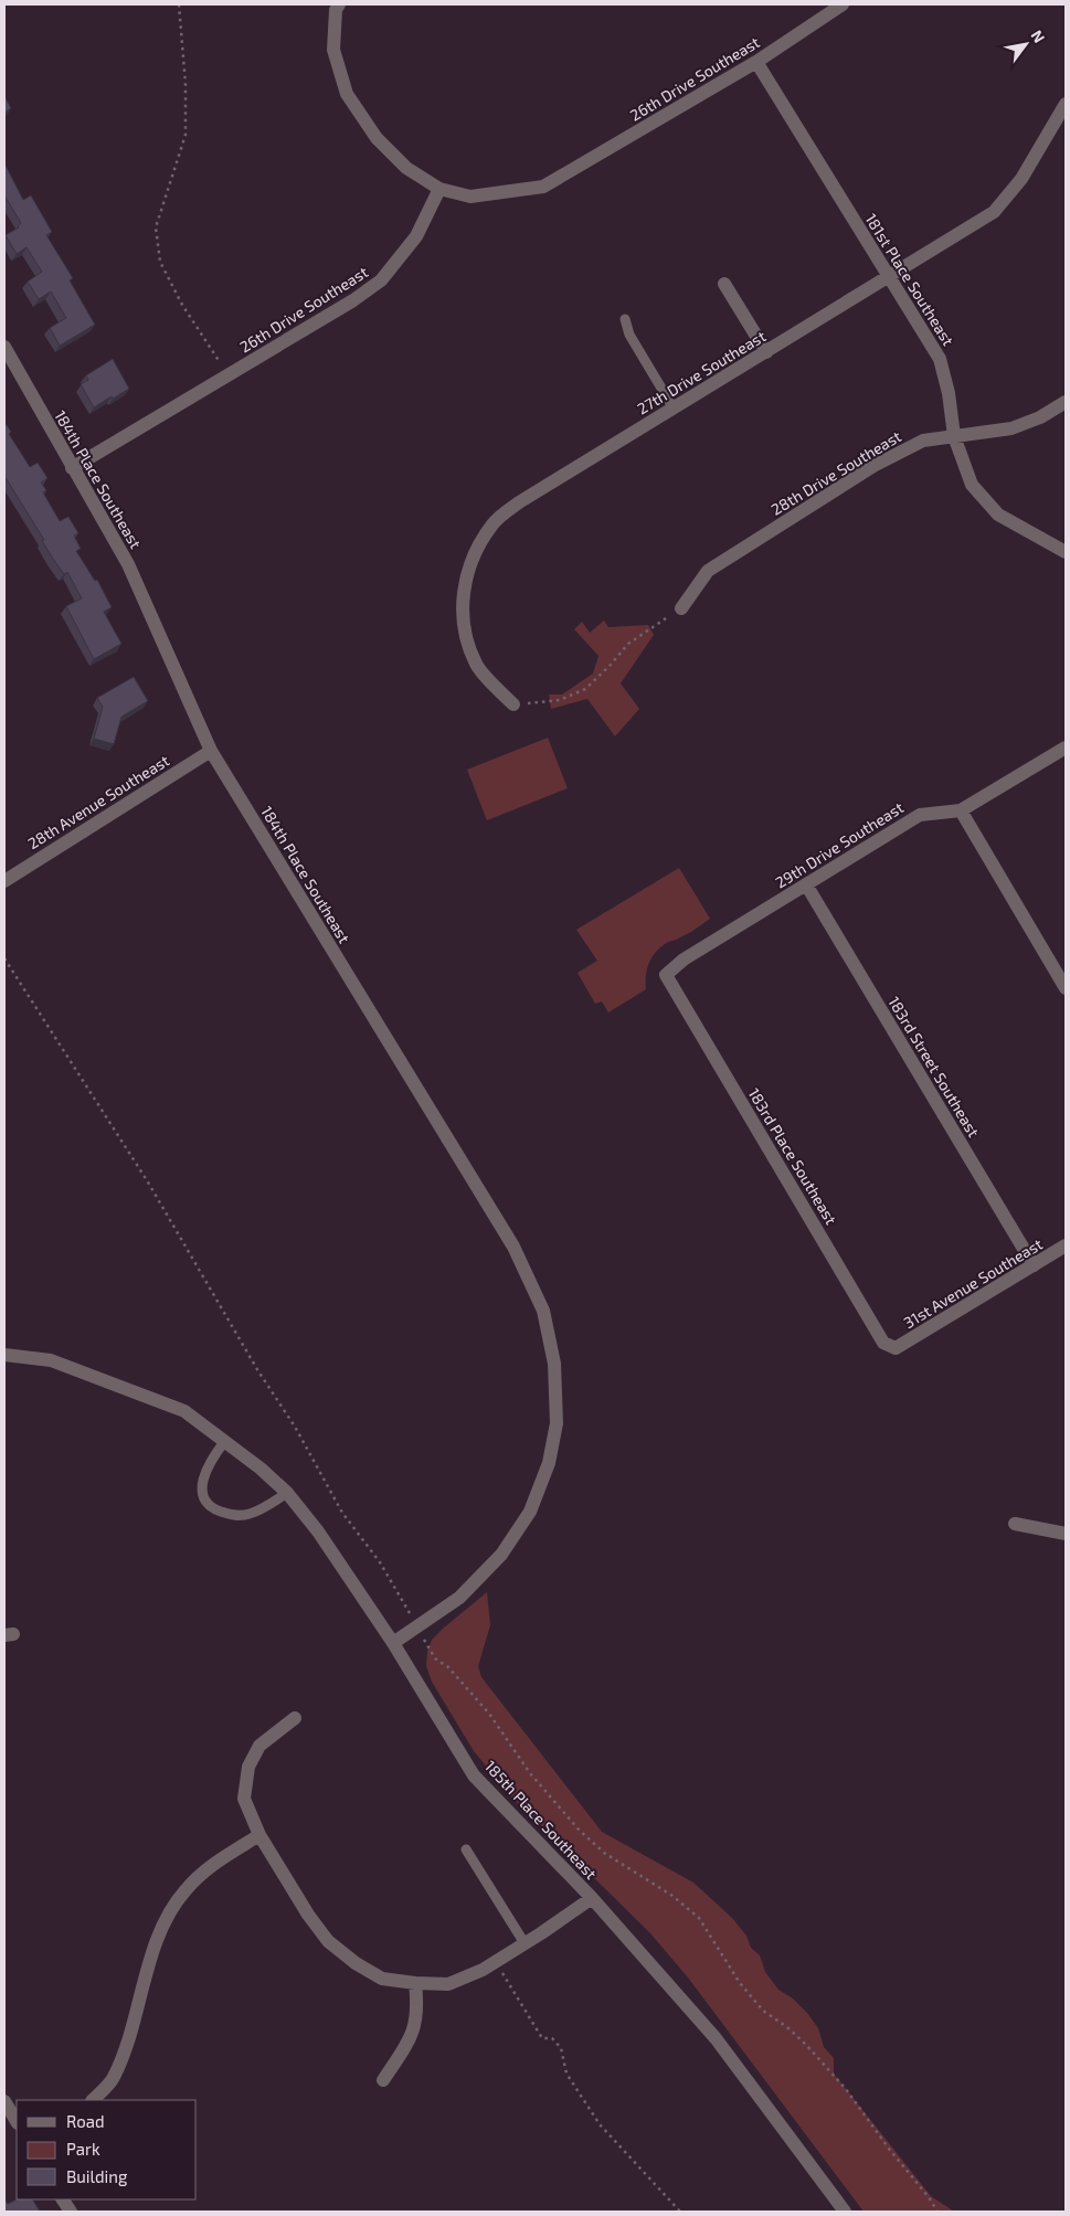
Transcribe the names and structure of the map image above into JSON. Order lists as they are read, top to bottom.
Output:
{
  "streets": {
    "street": [
      "26th Drive Southeast",
      "181st Place Southeast",
      "27th Drive Southeast",
      "28th Drive Southeast",
      "184th Place Southeast",
      "28th Avenue Southeast",
      "29th Drive Southeast",
      "183rd Street Southeast",
      "183rd Place Southeast",
      "31st Avenue Southeast",
      "185th Place Southeast"
    ]
  },
  "crossings": [
    ["26th Drive Southeast", "181st Place Southeast"],
    ["26th Drive Southeast", "184th Place Southeast"],
    ["181st Place Southeast", "27th Drive Southeast"],
    ["181st Place Southeast", "28th Drive Southeast"],
    ["184th Place Southeast", "28th Avenue Southeast"],
    ["184th Place Southeast", "185th Place Southeast"],
    ["29th Drive Southeast", "183rd Street Southeast"],
    ["29th Drive Southeast", "183rd Place Southeast"],
    ["183rd Street Southeast", "31st Avenue Southeast"],
    ["183rd Place Southeast", "31st Avenue Southeast"]
  ],
  "legend": ["Road", "Park", "Building"],
  "north": "top right"
}
